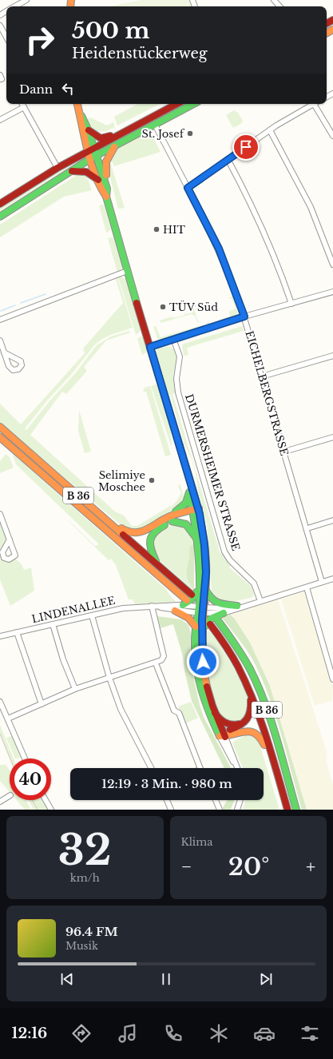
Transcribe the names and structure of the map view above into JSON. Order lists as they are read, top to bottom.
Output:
{
  "streets": {
    "main road": ["B 36"],
    "street": ["EICHELBERGSTRASSE", "DURMERSHEIMER STRASSE", "LINDENALLEE"]
  },
  "crossings": [
    ["B 36", "LINDENALLEE"]
  ],
  "places": [
    "St. Josef",
    "HIT",
    "TÜV Süd",
    "Selimiye Moschee"
  ],
  "page": {
    "turn": ["500 m", "Heidenstückerweg"],
    "then": "Dann",
    "limit": "40",
    "trip": "12:19 · 3 Min. · 980 m",
    "tile": [
      ["32", "km/h"],
      "Klima"
    ],
    "heat": ["−", "20°", "+"],
    "song": ["96.4 FM", "Musik"],
    "tabs": "12:16"
  }
}
